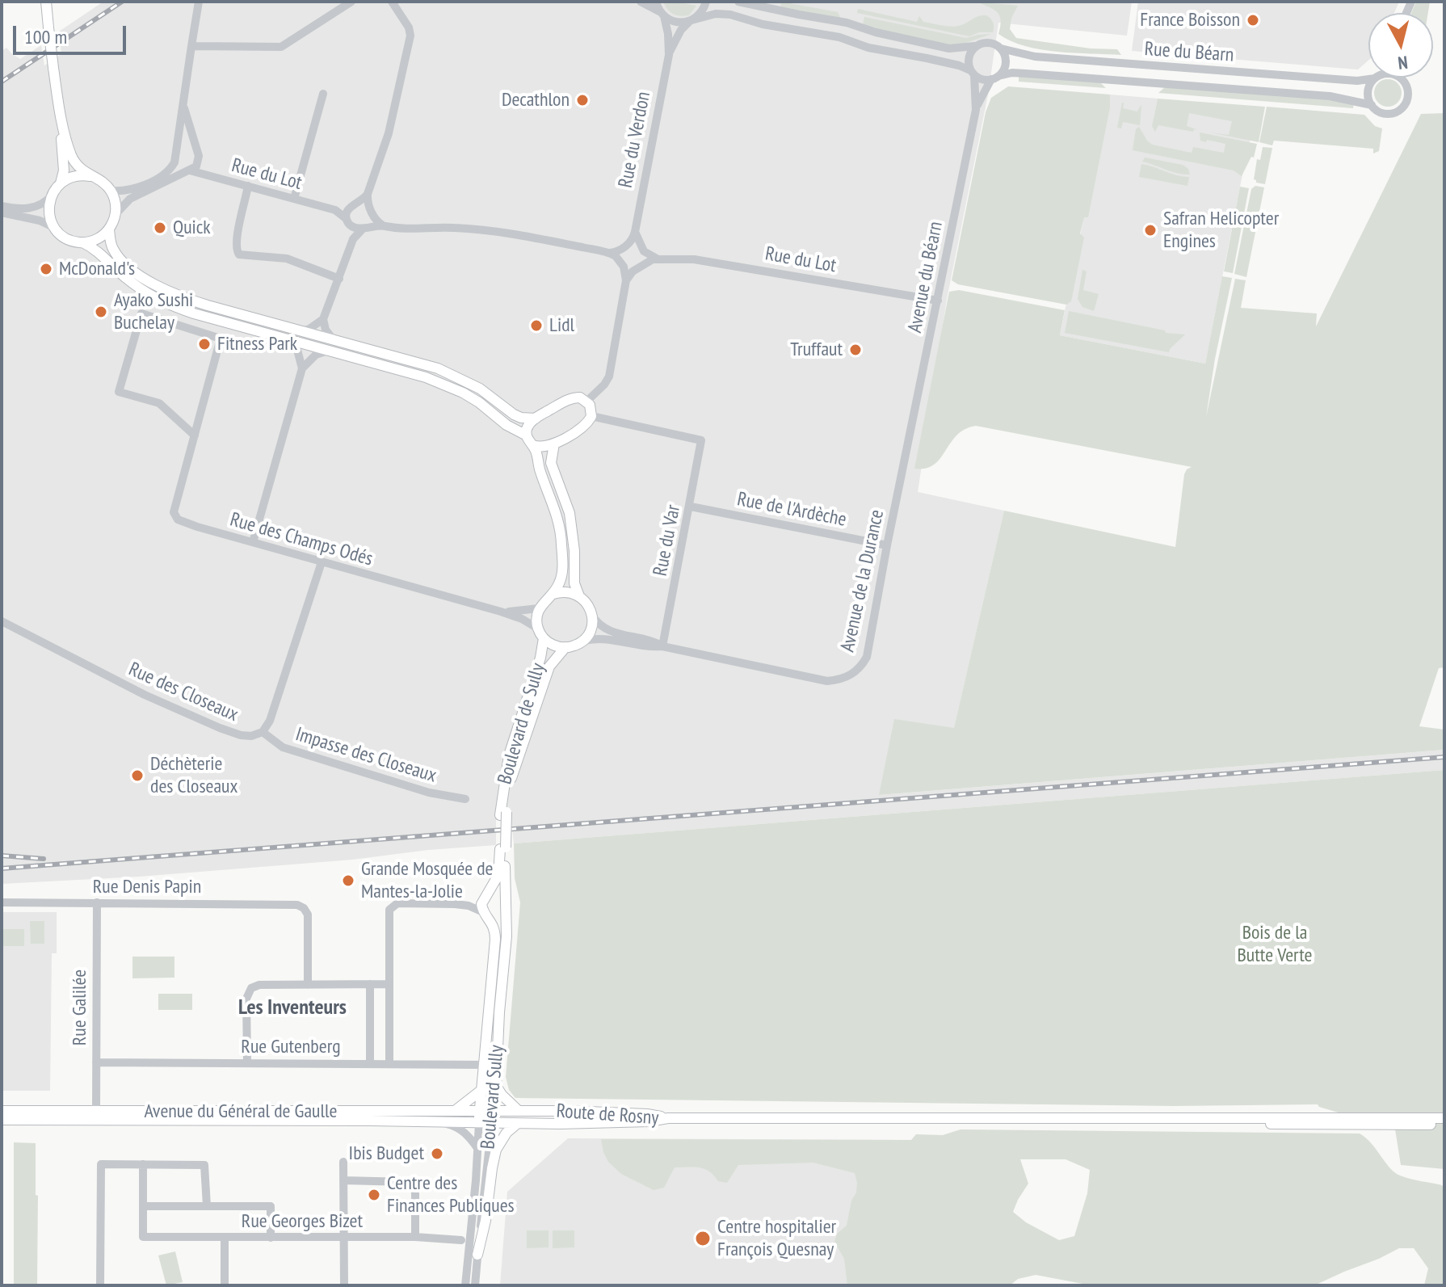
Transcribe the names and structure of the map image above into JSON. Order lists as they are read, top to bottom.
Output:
{
  "streets": {
    "main road": [
      "Boulevard de Sully",
      "Boulevard Sully",
      "Avenue du Général de Gaulle",
      "Route de Rosny"
    ],
    "street": [
      "Rue du Béarn",
      "Rue du Verdon",
      "Rue du Lot",
      "Avenue du Béarn",
      "Rue de l'Ardèche",
      "Rue des Champs Odés",
      "Rue du Var",
      "Avenue de la Durance",
      "Rue des Closeaux",
      "Impasse des Closeaux",
      "Rue Denis Papin",
      "Rue Galilée",
      "Rue Gutenberg",
      "Rue Georges Bizet"
    ]
  },
  "crossings": [
    ["Rue du Béarn", "Avenue du Béarn"],
    ["Rue du Lot", "Avenue du Béarn"],
    ["Avenue du Béarn", "Avenue de la Durance"],
    ["Rue de l'Ardèche", "Rue du Var"],
    ["Rue de l'Ardèche", "Avenue de la Durance"],
    ["Rue des Champs Odés", "Avenue de la Durance"],
    ["Rue des Champs Odés", "Boulevard de Sully"],
    ["Rue du Var", "Avenue de la Durance"],
    ["Avenue de la Durance", "Boulevard de Sully"],
    ["Rue des Closeaux", "Impasse des Closeaux"],
    ["Boulevard de Sully", "Boulevard Sully"],
    ["Rue Denis Papin", "Rue Galilée"],
    ["Rue Galilée", "Rue Gutenberg"],
    ["Rue Galilée", "Avenue du Général de Gaulle"],
    ["Rue Gutenberg", "Boulevard Sully"],
    ["Boulevard Sully", "Avenue du Général de Gaulle"],
    ["Boulevard Sully", "Route de Rosny"],
    ["Avenue du Général de Gaulle", "Route de Rosny"]
  ],
  "districts": ["Les Inventeurs"],
  "parks": ["Bois de la Butte Verte"],
  "places": [
    "France Boisson",
    "Decathlon",
    "Quick",
    "Safran Helicopter Engines",
    "McDonald's",
    "Ayako Sushi Buchelay",
    "Lidl",
    "Fitness Park",
    "Truffaut",
    "Déchèterie des Closeaux",
    "Grande Mosquée de Mantes-la-Jolie",
    "Ibis Budget",
    "Centre des Finances Publiques",
    "Centre hospitalier François Quesnay"
  ],
  "scale_bar": "100 m",
  "north": "bottom"
}
